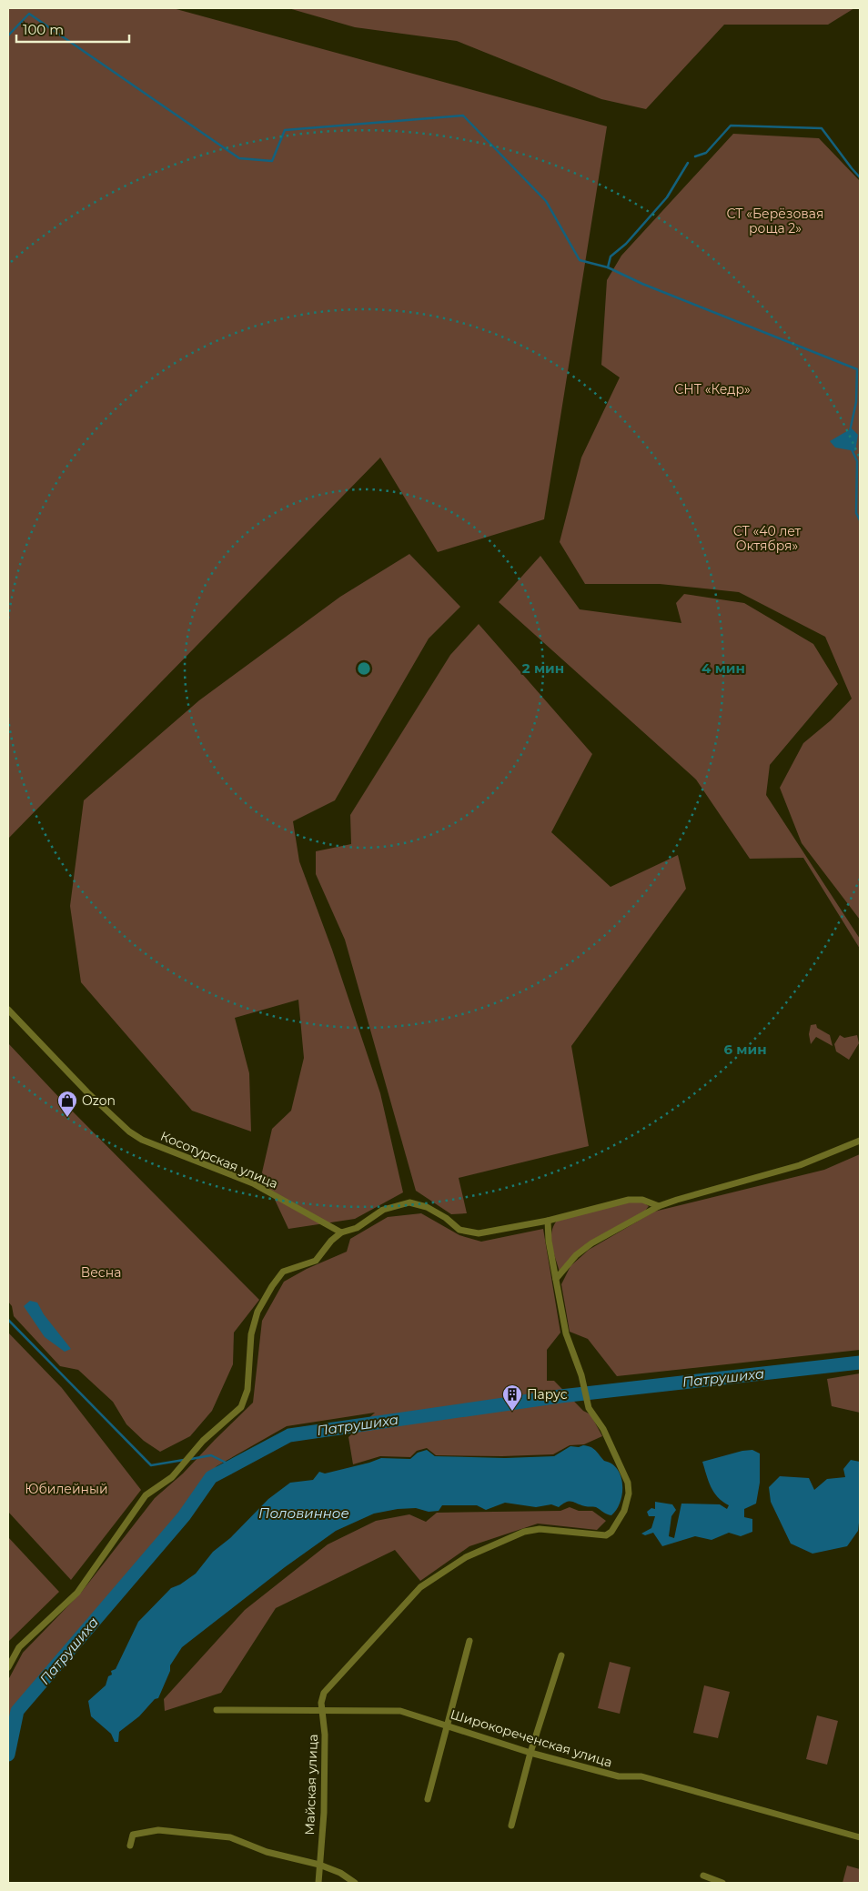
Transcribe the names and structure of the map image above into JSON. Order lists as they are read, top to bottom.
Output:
{
  "streets": {
    "street": ["Косотурская улица", "Широкореченская улица", "Майская улица"]
  },
  "crossings": [
    ["Широкореченская улица", "Майская улица"]
  ],
  "water": ["Патрушиха", "Половинное"],
  "parks": [
    "СТ «Берёзовая роща 2»",
    "СНТ «Кедр»",
    "СТ «40 лет Октября»",
    "Весна",
    "Юбилейный"
  ],
  "places": {
    "shop": ["Ozon"],
    "building": ["Парус"]
  },
  "scale_bar": "100 m",
  "rings": ["2 мин", "4 мин", "6 мин"]
}
